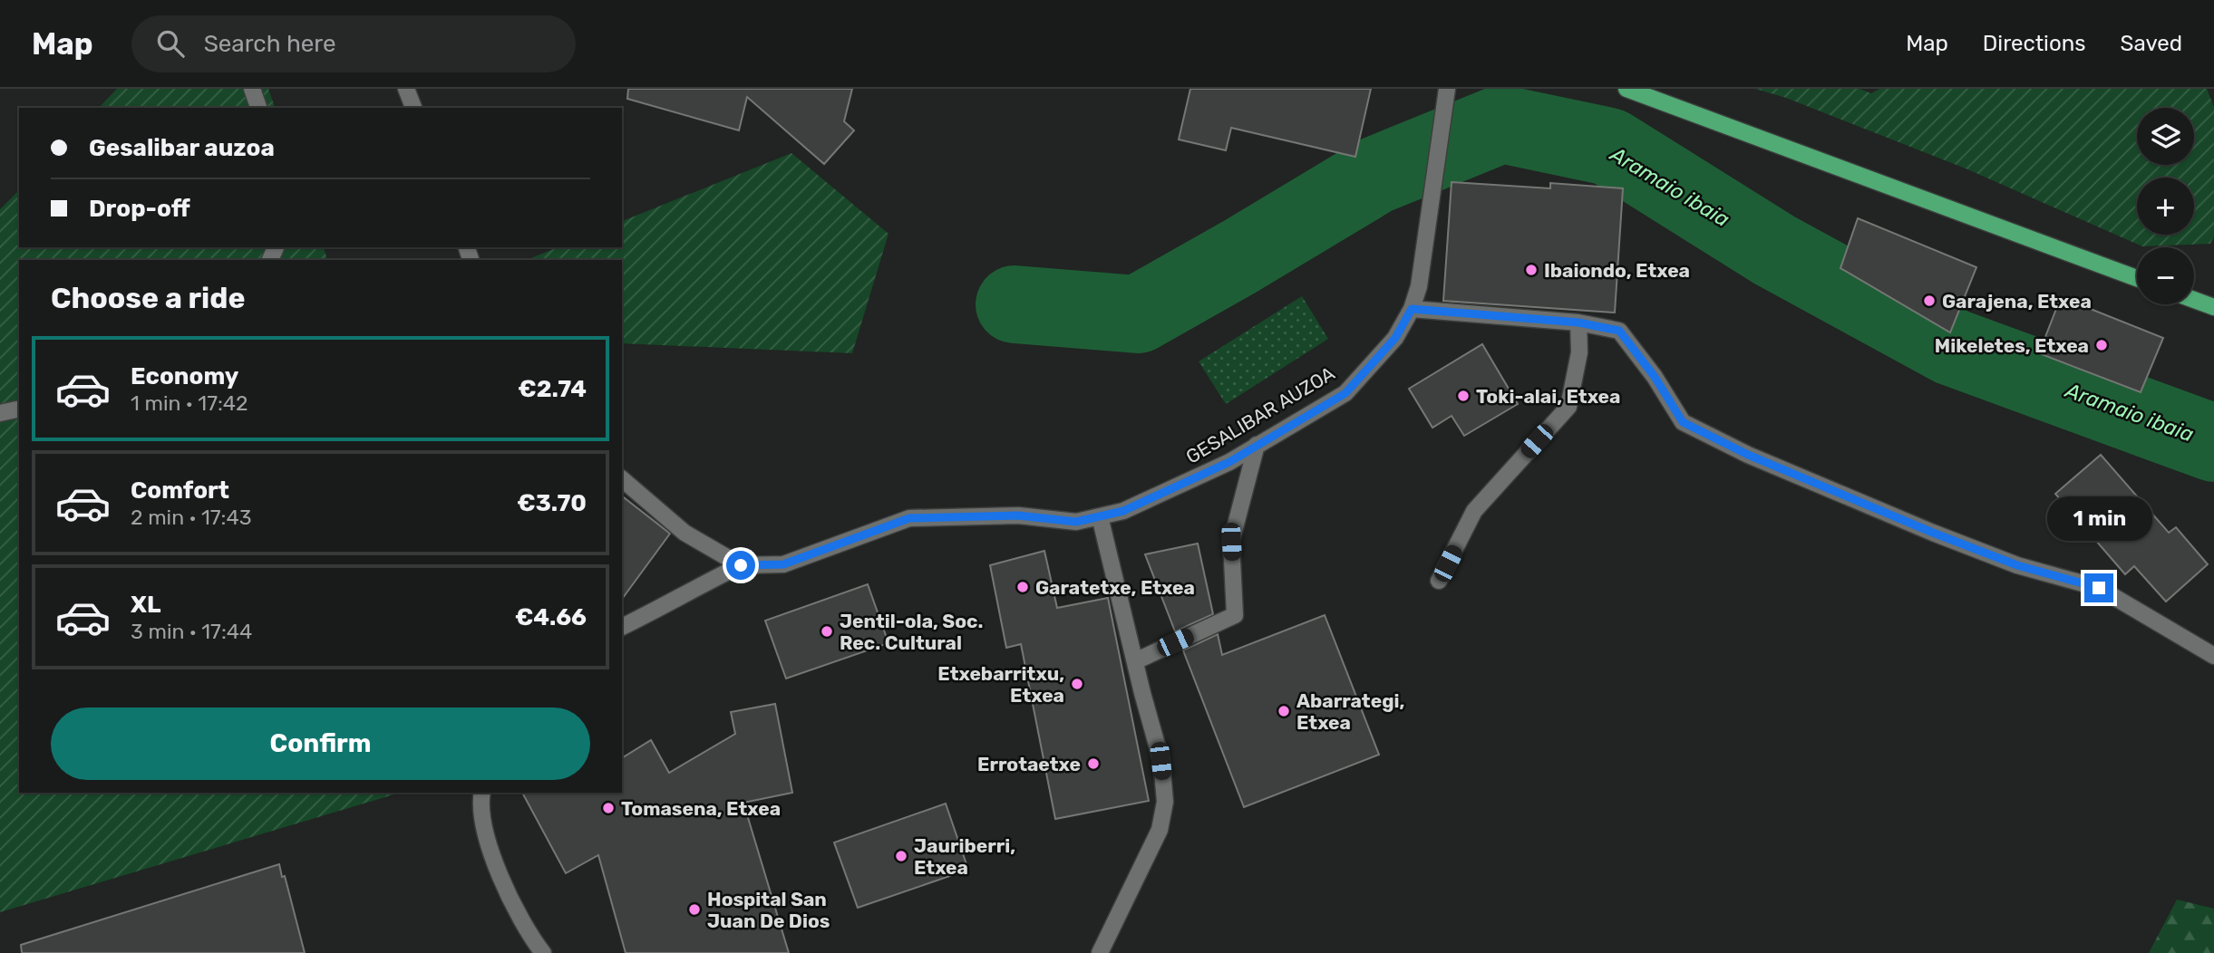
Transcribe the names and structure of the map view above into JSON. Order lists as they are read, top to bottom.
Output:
{
  "streets": {
    "street": ["GESALIBAR AUZOA"]
  },
  "water": ["Aramaio ibaia"],
  "places": [
    "Ibaiondo, Etxea",
    "Garajena, Etxea",
    "Mikeletes, Etxea",
    "Toki-alai, Etxea",
    "Garatetxe, Etxea",
    "Jentil-ola, Soc. Rec. Cultural",
    "Etxebarritxu, Etxea",
    "Abarrategi, Etxea",
    "Errotaetxe",
    "Tomasena, Etxea",
    "Jauriberri, Etxea",
    "Hospital San Juan De Dios"
  ],
  "page": {
    "header": "Map",
    "search": "Search here",
    "nav": ["Map", "Directions", "Saved"],
    "map_buttons": ["+", "−"],
    "banner": ["Gesalibar auzoa", "Drop-off"],
    "heading": "Choose a ride",
    "list": [
      {
        "name": "Economy",
        "note": "1 min · 17:42",
        "value": "€2.74"
      },
      {
        "name": "Comfort",
        "note": "2 min · 17:43",
        "value": "€3.70"
      },
      {
        "name": "XL",
        "note": "3 min · 17:44",
        "value": "€4.66"
      }
    ],
    "bubble": "1 min",
    "buttons": "Confirm"
  }
}
